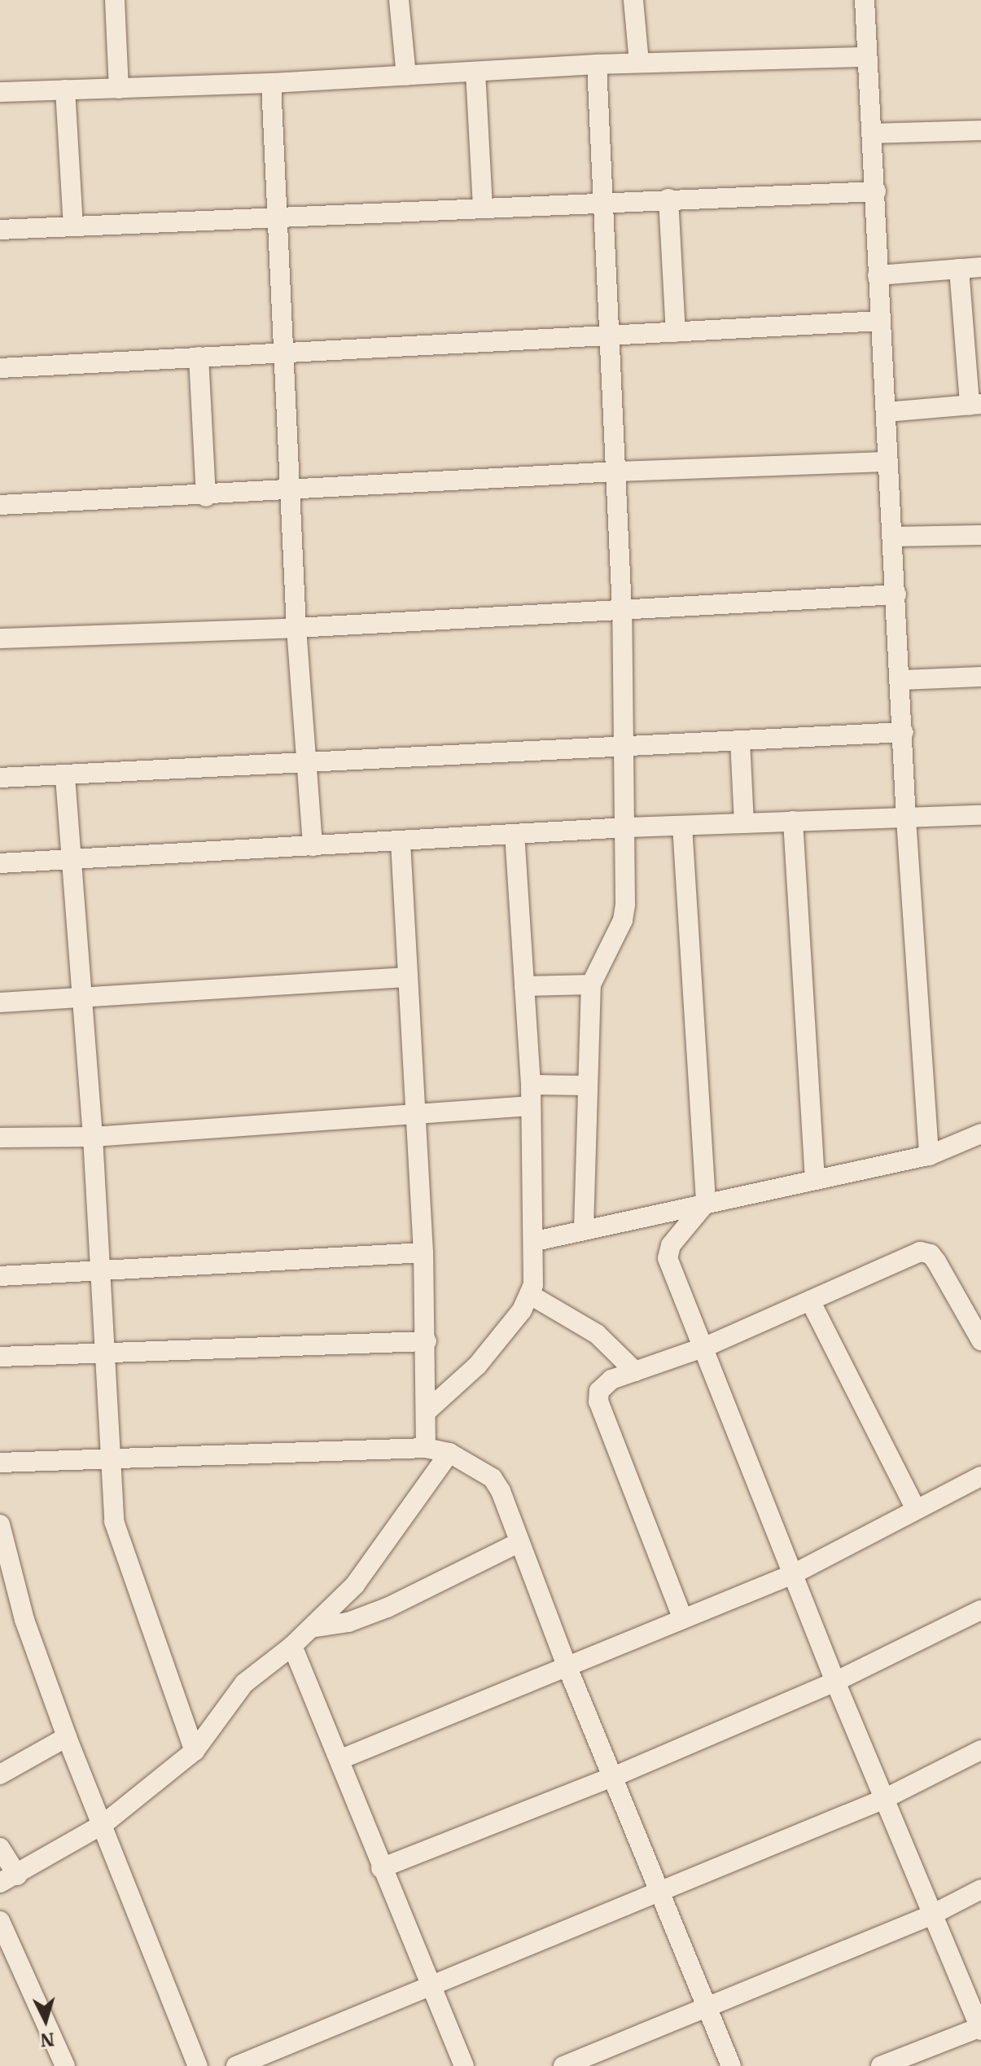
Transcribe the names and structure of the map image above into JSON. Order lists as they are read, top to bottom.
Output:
{
  "north": "bottom"
}
